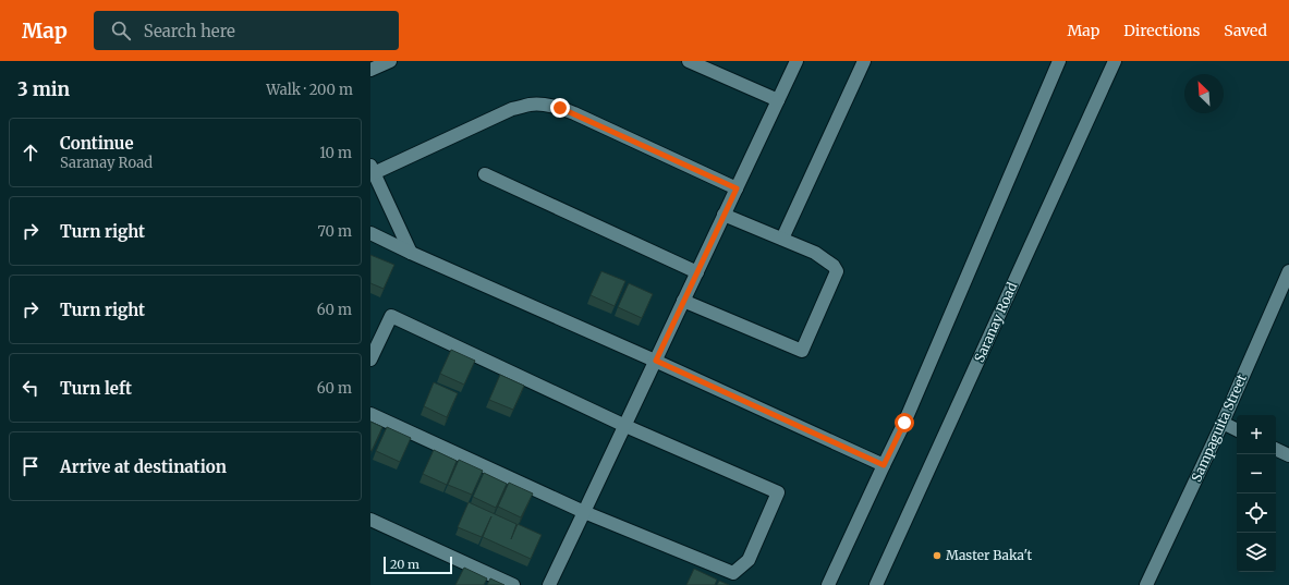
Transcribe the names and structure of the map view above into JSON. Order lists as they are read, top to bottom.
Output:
{
  "streets": {
    "street": ["Saranay Road", "Sampaguita Street"]
  },
  "places": ["Master Baka't"],
  "scale_bar": "20 m",
  "north": "top left",
  "page": {
    "header": "Map",
    "search": "Search here",
    "nav": ["Map", "Directions", "Saved"],
    "heading": ["3 min", "Walk · 200 m"],
    "list": [
      ["Continue", "Saranay Road", "10 m"],
      ["Turn right", "70 m"],
      ["Turn right", "60 m"],
      ["Turn left", "60 m"],
      "Arrive at destination"
    ],
    "map_buttons": ["+", "−"],
    "scale": "20 m"
  }
}
